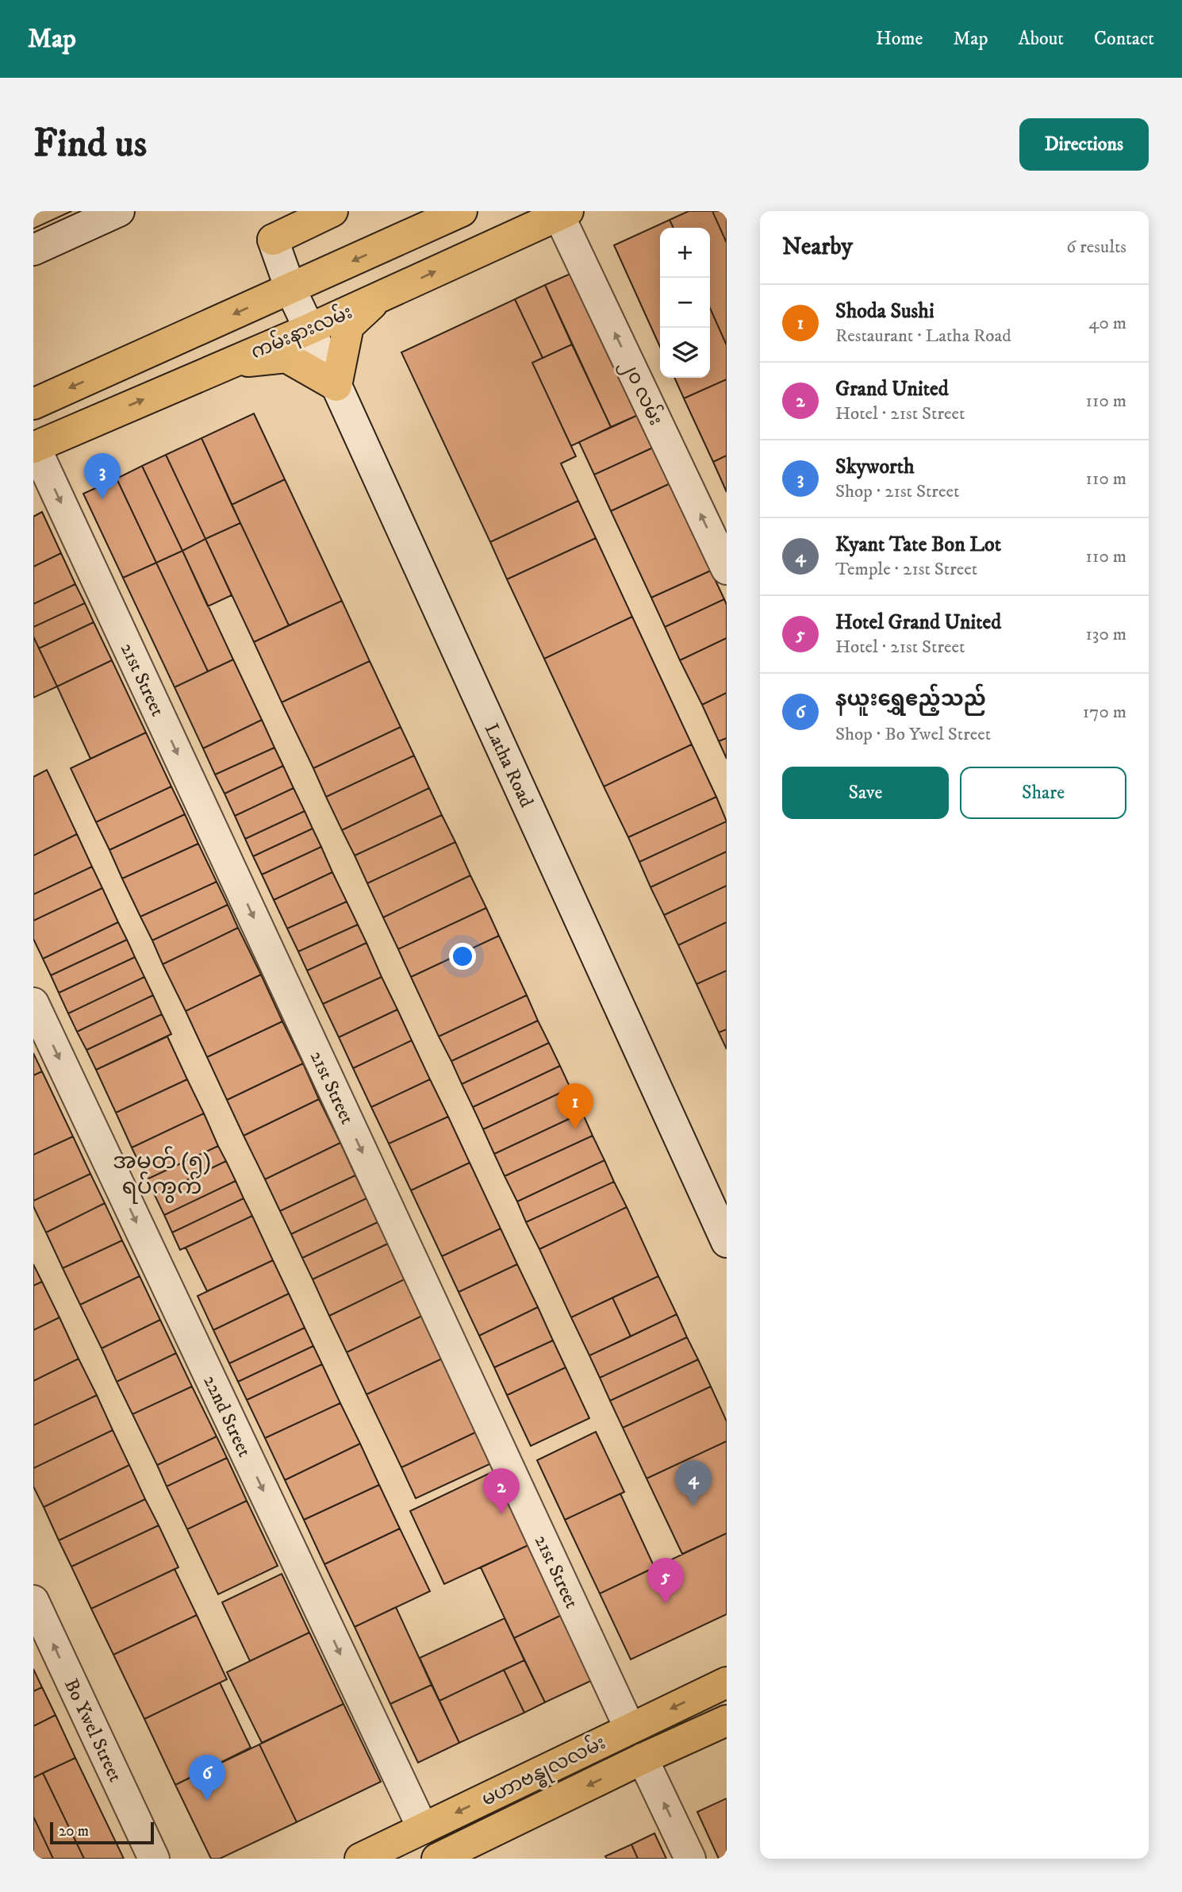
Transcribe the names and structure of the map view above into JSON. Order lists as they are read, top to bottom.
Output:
{
  "streets": {
    "main road": ["ကမ်းနားလမ်း", "မဟာဗန္ဓုလလမ်း"],
    "street": [
      "၂၀ လမ်း",
      "21st Street",
      "Latha Road",
      "22nd Street",
      "Bo Ywel Street"
    ]
  },
  "crossings": [
    ["ကမ်းနားလမ်း", "၂၀ လမ်း"],
    ["ကမ်းနားလမ်း", "21st Street"],
    ["ကမ်းနားလမ်း", "Latha Road"],
    ["21st Street", "မဟာဗန္ဓုလလမ်း"],
    ["22nd Street", "မဟာဗန္ဓုလလမ်း"]
  ],
  "one_way": [
    "၂၀ လမ်း",
    "21st Street",
    "22nd Street",
    "Bo Ywel Street"
  ],
  "districts": ["အမှတ် (၅) ရပ်ကွက်"],
  "scale_bar": "20 m",
  "page": {
    "header": "Map",
    "nav": [
      "Home",
      "Map",
      "About",
      "Contact"
    ],
    "buttons": [
      "Directions",
      ["Save", "Share"]
    ],
    "title": "Find us",
    "heading": ["Nearby", "6 results"],
    "map_buttons": ["+", "−"],
    "list": [
      {
        "mark": "1",
        "name": "Shoda Sushi",
        "note": "Restaurant · Latha Road",
        "value": "40 m"
      },
      {
        "mark": "2",
        "name": "Grand United",
        "note": "Hotel · 21st Street",
        "value": "110 m"
      },
      {
        "mark": "3",
        "name": "Skyworth",
        "note": "Shop · 21st Street",
        "value": "110 m"
      },
      {
        "mark": "4",
        "name": "Kyant Tate Bon Lot",
        "note": "Temple · 21st Street",
        "value": "110 m"
      },
      {
        "mark": "5",
        "name": "Hotel Grand United",
        "note": "Hotel · 21st Street",
        "value": "130 m"
      },
      {
        "mark": "6",
        "name": "နယူးရွှေဧည့်သည်",
        "note": "Shop · Bo Ywel Street",
        "value": "170 m"
      }
    ],
    "pins": [
      "3",
      "1",
      "4",
      "2",
      "5",
      "6"
    ],
    "scale": "20 m"
  }
}
